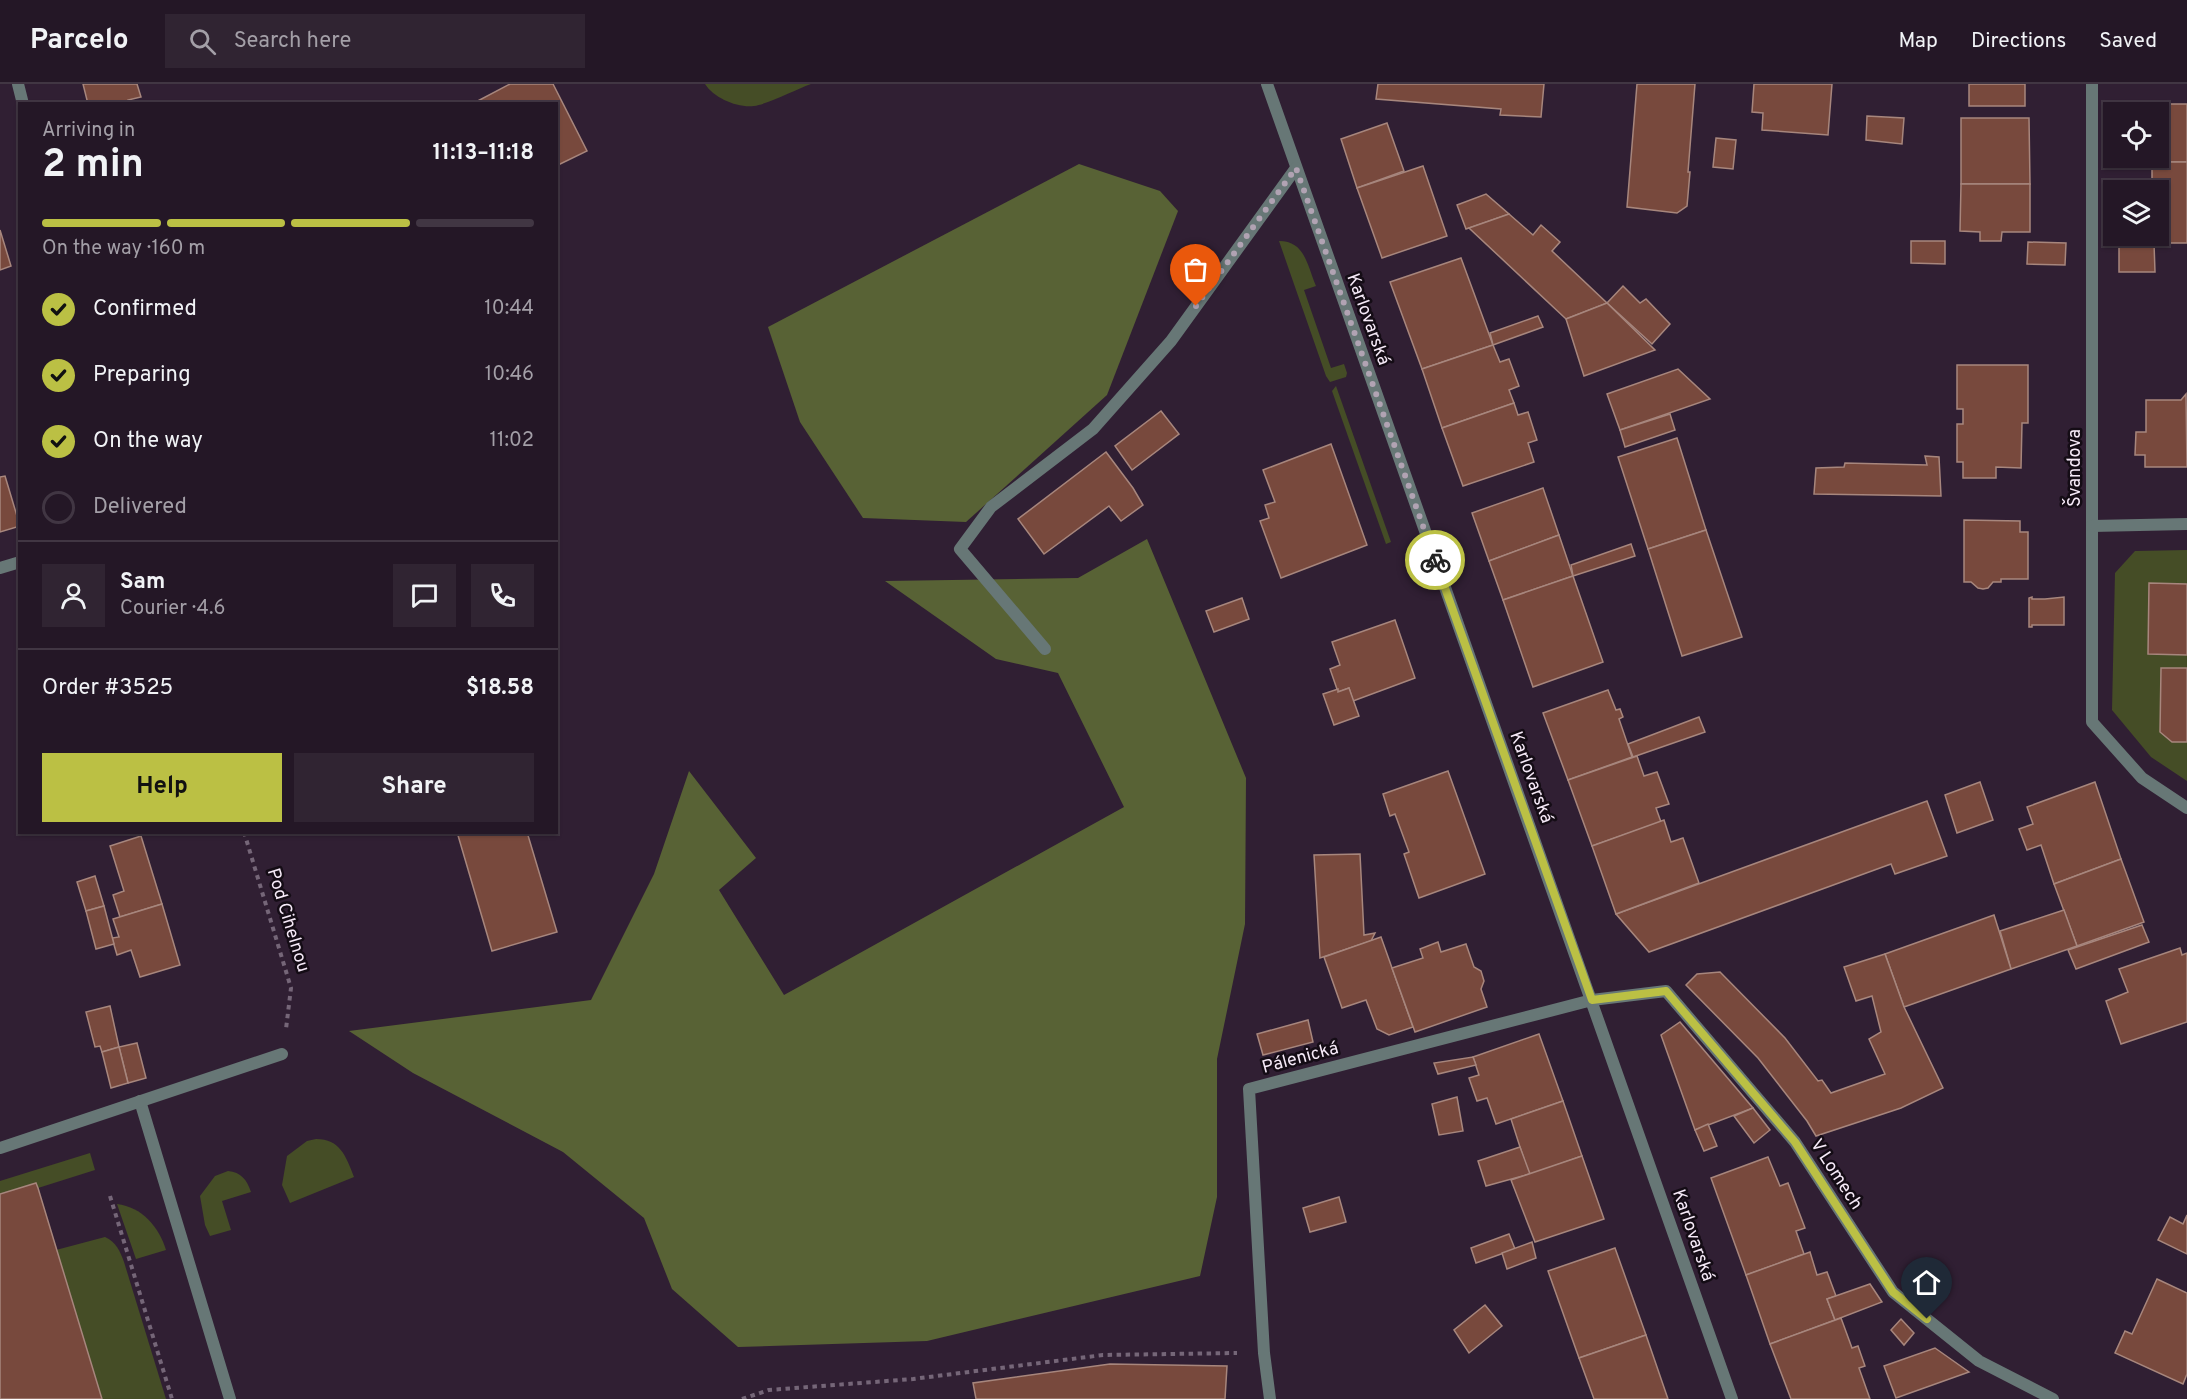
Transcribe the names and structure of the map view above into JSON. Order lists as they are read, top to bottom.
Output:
{
  "streets": {
    "street": [
      "Karlovarská",
      "Švandova",
      "Pálenická",
      "V Lomech"
    ],
    "path": ["Pod Cihelnou"]
  },
  "crossings": [
    ["Karlovarská", "Pálenická"],
    ["Karlovarská", "V Lomech"],
    ["Pálenická", "V Lomech"]
  ],
  "page": {
    "header": "Parcelo",
    "search": "Search here",
    "nav": ["Map", "Directions", "Saved"],
    "heading": ["2 min", "Arriving in", "11:13–11:18"],
    "panel": [
      "Sam",
      "Courier · 4.6",
      "Order #3525",
      "$18.58"
    ],
    "bar": "On the way · 160 m",
    "list": [
      ["Confirmed", "10:44"],
      ["Preparing", "10:46"],
      ["On the way", "11:02"],
      "Delivered"
    ],
    "buttons": ["Help", "Share"]
  }
}
